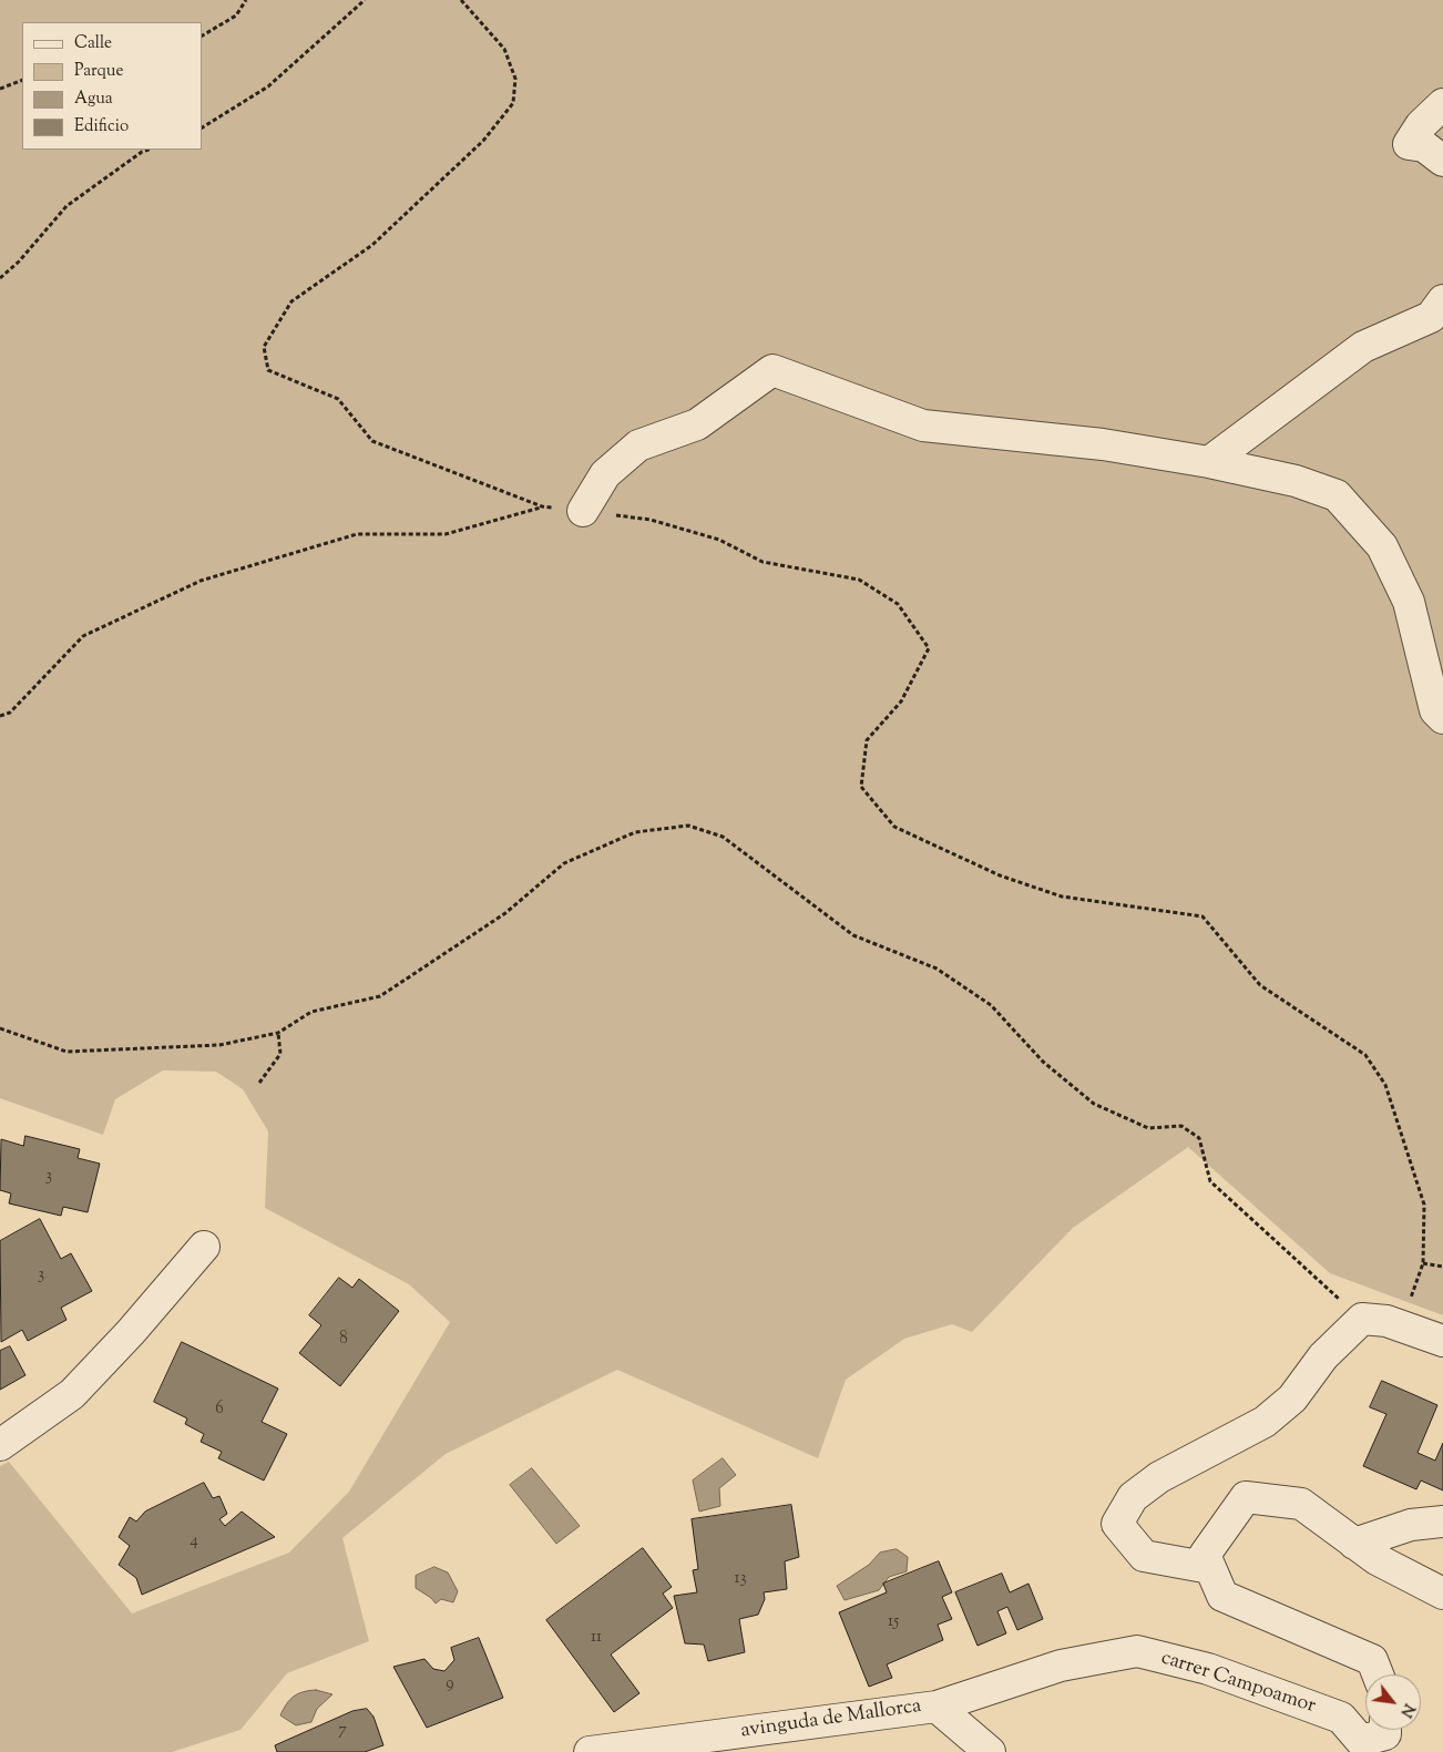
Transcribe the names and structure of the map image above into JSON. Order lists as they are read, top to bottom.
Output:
{
  "streets": {
    "street": ["carrer Campoamor", "avinguda de Mallorca"]
  },
  "crossings": [
    ["carrer Campoamor", "avinguda de Mallorca"]
  ],
  "house_numbers": [
    "3",
    "3",
    "8",
    "6",
    "4",
    "13",
    "15",
    "11",
    "9",
    "7"
  ],
  "legend": [
    "Calle",
    "Parque",
    "Agua",
    "Edificio"
  ],
  "north": "bottom right"
}
